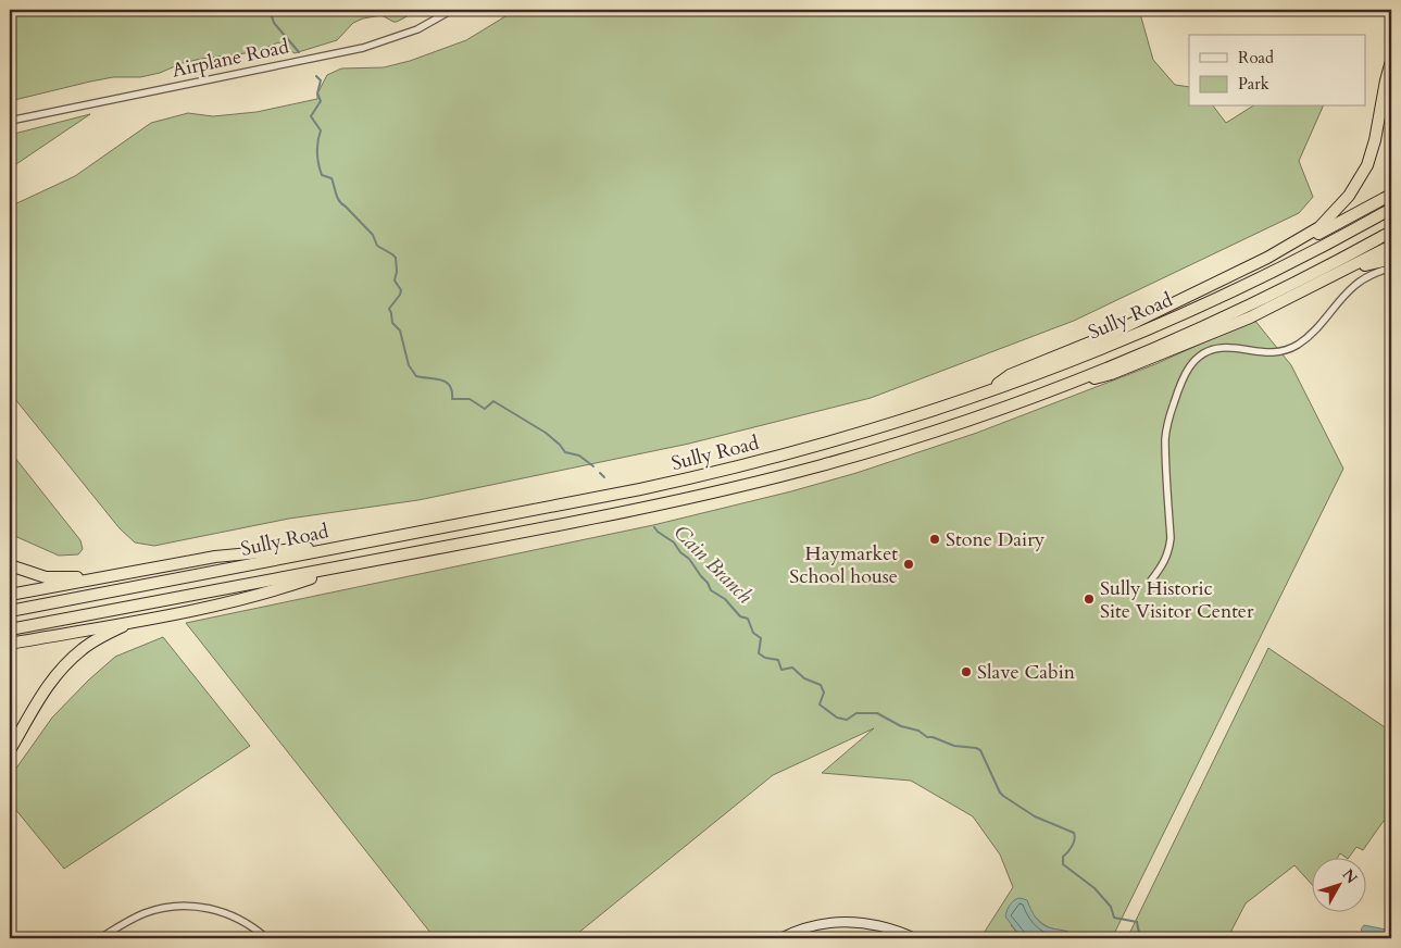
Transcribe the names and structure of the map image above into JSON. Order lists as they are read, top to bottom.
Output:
{
  "streets": {
    "highway": ["Sully Road"],
    "street": ["Airplane Road"]
  },
  "water": ["Cain Branch"],
  "places": [
    "Stone Dairy",
    "Haymarket School house",
    "Sully Historic Site Visitor Center",
    "Slave Cabin"
  ],
  "legend": ["Road", "Park"],
  "north": "top right"
}
